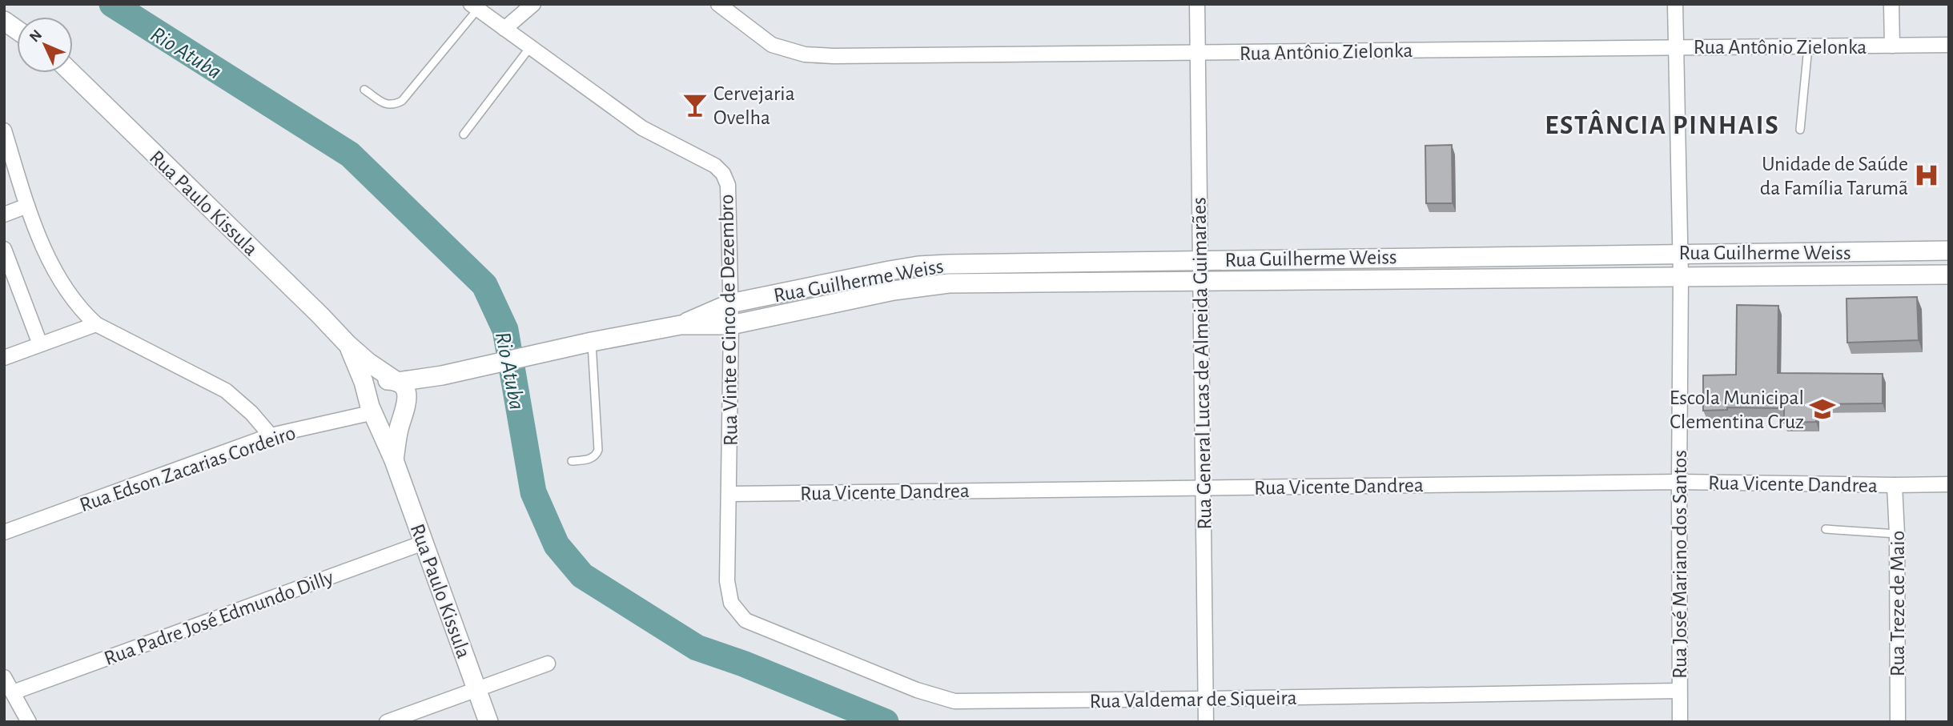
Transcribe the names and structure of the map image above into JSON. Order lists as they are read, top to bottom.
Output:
{
  "streets": {
    "street": [
      "Rua Antônio Zielonka",
      "Rua Paulo Kissula",
      "Rua Guilherme Weiss",
      "Rua Vinte e Cinco de Dezembro",
      "Rua General Lucas de Almeida Guimarães",
      "Rua Edson Zacarias Cordeiro",
      "Rua Vicente Dandrea",
      "Rua José Mariano dos Santos",
      "Rua Treze de Maio",
      "Rua Padre José Edmundo Dilly",
      "Rua Valdemar de Siqueira"
    ]
  },
  "crossings": [
    ["Rua Antônio Zielonka", "Rua General Lucas de Almeida Guimarães"],
    ["Rua Antônio Zielonka", "Rua José Mariano dos Santos"],
    ["Rua Paulo Kissula", "Rua Edson Zacarias Cordeiro"],
    ["Rua Paulo Kissula", "Rua Padre José Edmundo Dilly"],
    ["Rua Guilherme Weiss", "Rua Vinte e Cinco de Dezembro"],
    ["Rua Guilherme Weiss", "Rua General Lucas de Almeida Guimarães"],
    ["Rua Guilherme Weiss", "Rua José Mariano dos Santos"],
    ["Rua Vinte e Cinco de Dezembro", "Rua Vicente Dandrea"],
    ["Rua Vinte e Cinco de Dezembro", "Rua Valdemar de Siqueira"],
    ["Rua General Lucas de Almeida Guimarães", "Rua Vicente Dandrea"],
    ["Rua General Lucas de Almeida Guimarães", "Rua Valdemar de Siqueira"],
    ["Rua Vicente Dandrea", "Rua José Mariano dos Santos"],
    ["Rua Vicente Dandrea", "Rua Treze de Maio"],
    ["Rua José Mariano dos Santos", "Rua Valdemar de Siqueira"]
  ],
  "districts": ["ESTÂNCIA PINHAIS"],
  "water": ["Rio Atuba"],
  "places": {
    "bar": ["Cervejaria Ovelha"],
    "hospital": ["Unidade de Saúde da Família Tarumã"],
    "school or university": ["Escola Municipal Clementina Cruz"]
  },
  "north": "top left"
}
